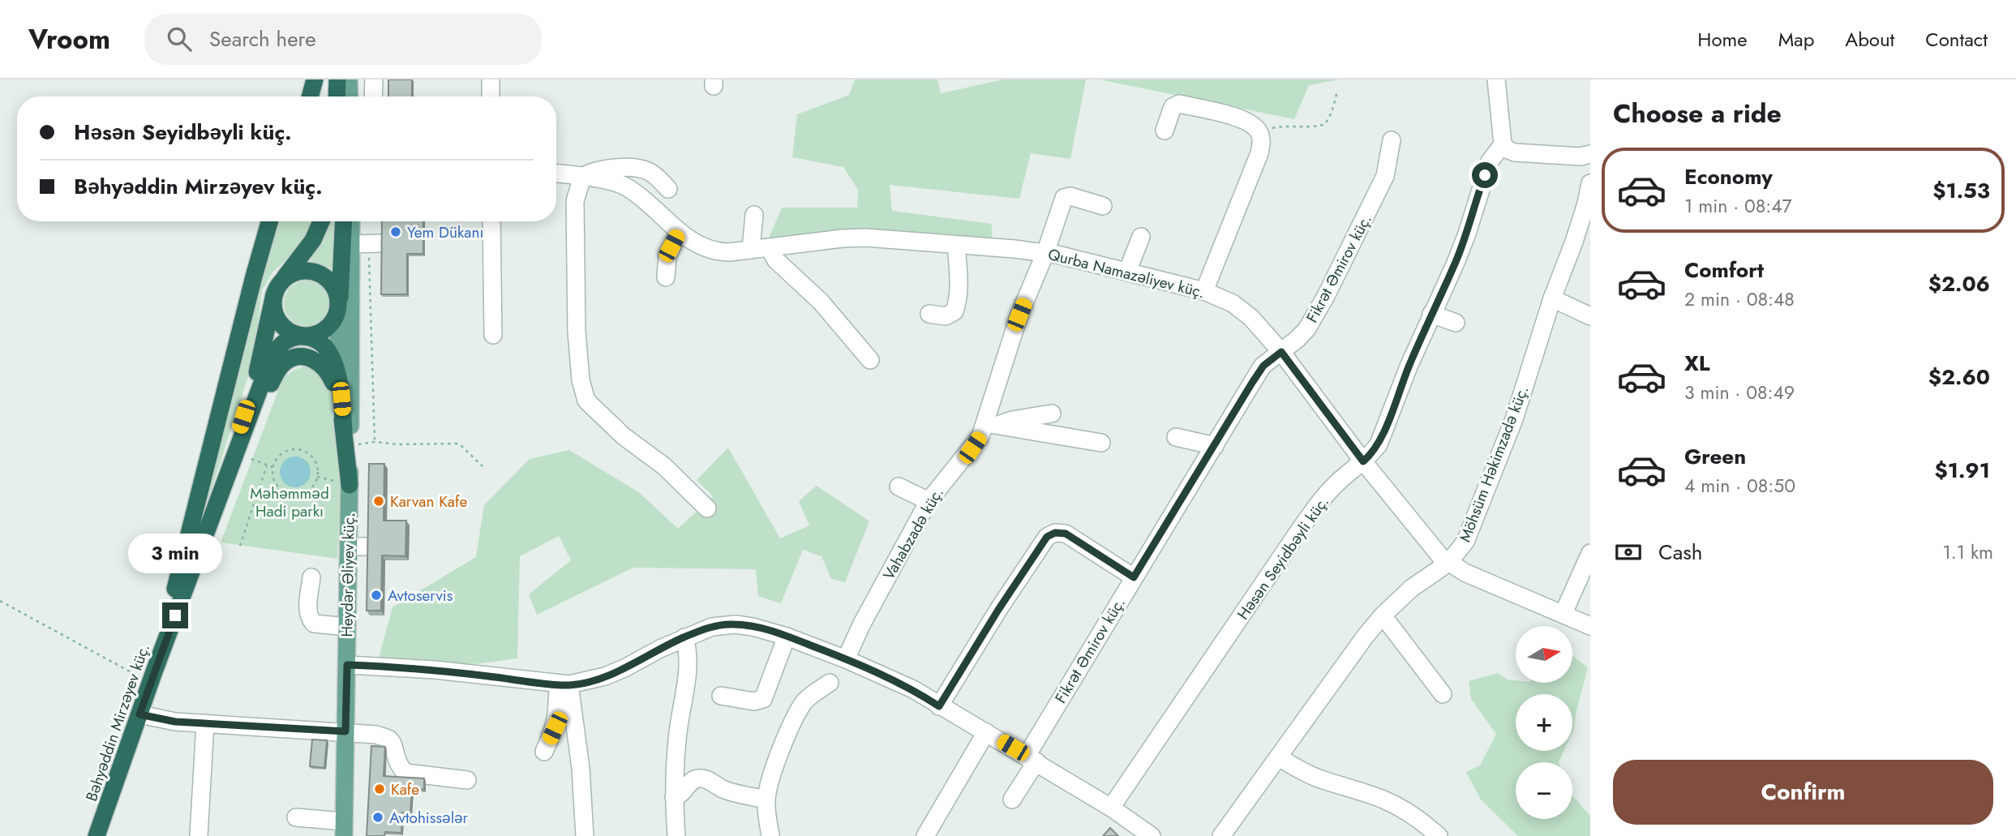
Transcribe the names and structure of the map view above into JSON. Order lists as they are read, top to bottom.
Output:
{
  "streets": {
    "highway": ["Bəhyəddin Mirzəyev küç."],
    "main road": ["Heydər Əliyev küç."],
    "street": [
      "Fikrət Əmirov küç.",
      "Qurba Namazəliyev küç.",
      "Möhsüm Həkimzadə küç.",
      "Vahabzadə küç.",
      "Həsən Seyidbəyli küç."
    ]
  },
  "crossings": [
    ["Fikrət Əmirov küç.", "Qurba Namazəliyev küç."],
    ["Qurba Namazəliyev küç.", "Möhsüm Həkimzadə küç."],
    ["Qurba Namazəliyev küç.", "Vahabzadə küç."],
    ["Qurba Namazəliyev küç.", "Həsən Seyidbəyli küç."]
  ],
  "parks": ["Məhəmməd Hadi parkı"],
  "places": [
    "Yem Dükanı",
    "Karvan Kafe",
    "Avtoservis",
    "Kafe",
    "Avtohissələr"
  ],
  "north": "right",
  "page": {
    "header": "Vroom",
    "search": "Search here",
    "nav": [
      "Home",
      "Map",
      "About",
      "Contact"
    ],
    "heading": "Choose a ride",
    "banner": ["Həsən Seyidbəyli küç.", "Bəhyəddin Mirzəyev küç."],
    "list": [
      {
        "name": "Economy",
        "note": "1 min · 08:47",
        "value": "$1.53"
      },
      {
        "name": "Comfort",
        "note": "2 min · 08:48",
        "value": "$2.06"
      },
      {
        "name": "XL",
        "note": "3 min · 08:49",
        "value": "$2.60"
      },
      {
        "name": "Green",
        "note": "4 min · 08:50",
        "value": "$1.91"
      }
    ],
    "pay": ["Cash", "1.1 km"],
    "bubble": "3 min",
    "map_buttons": ["+", "−"],
    "buttons": "Confirm"
  }
}
